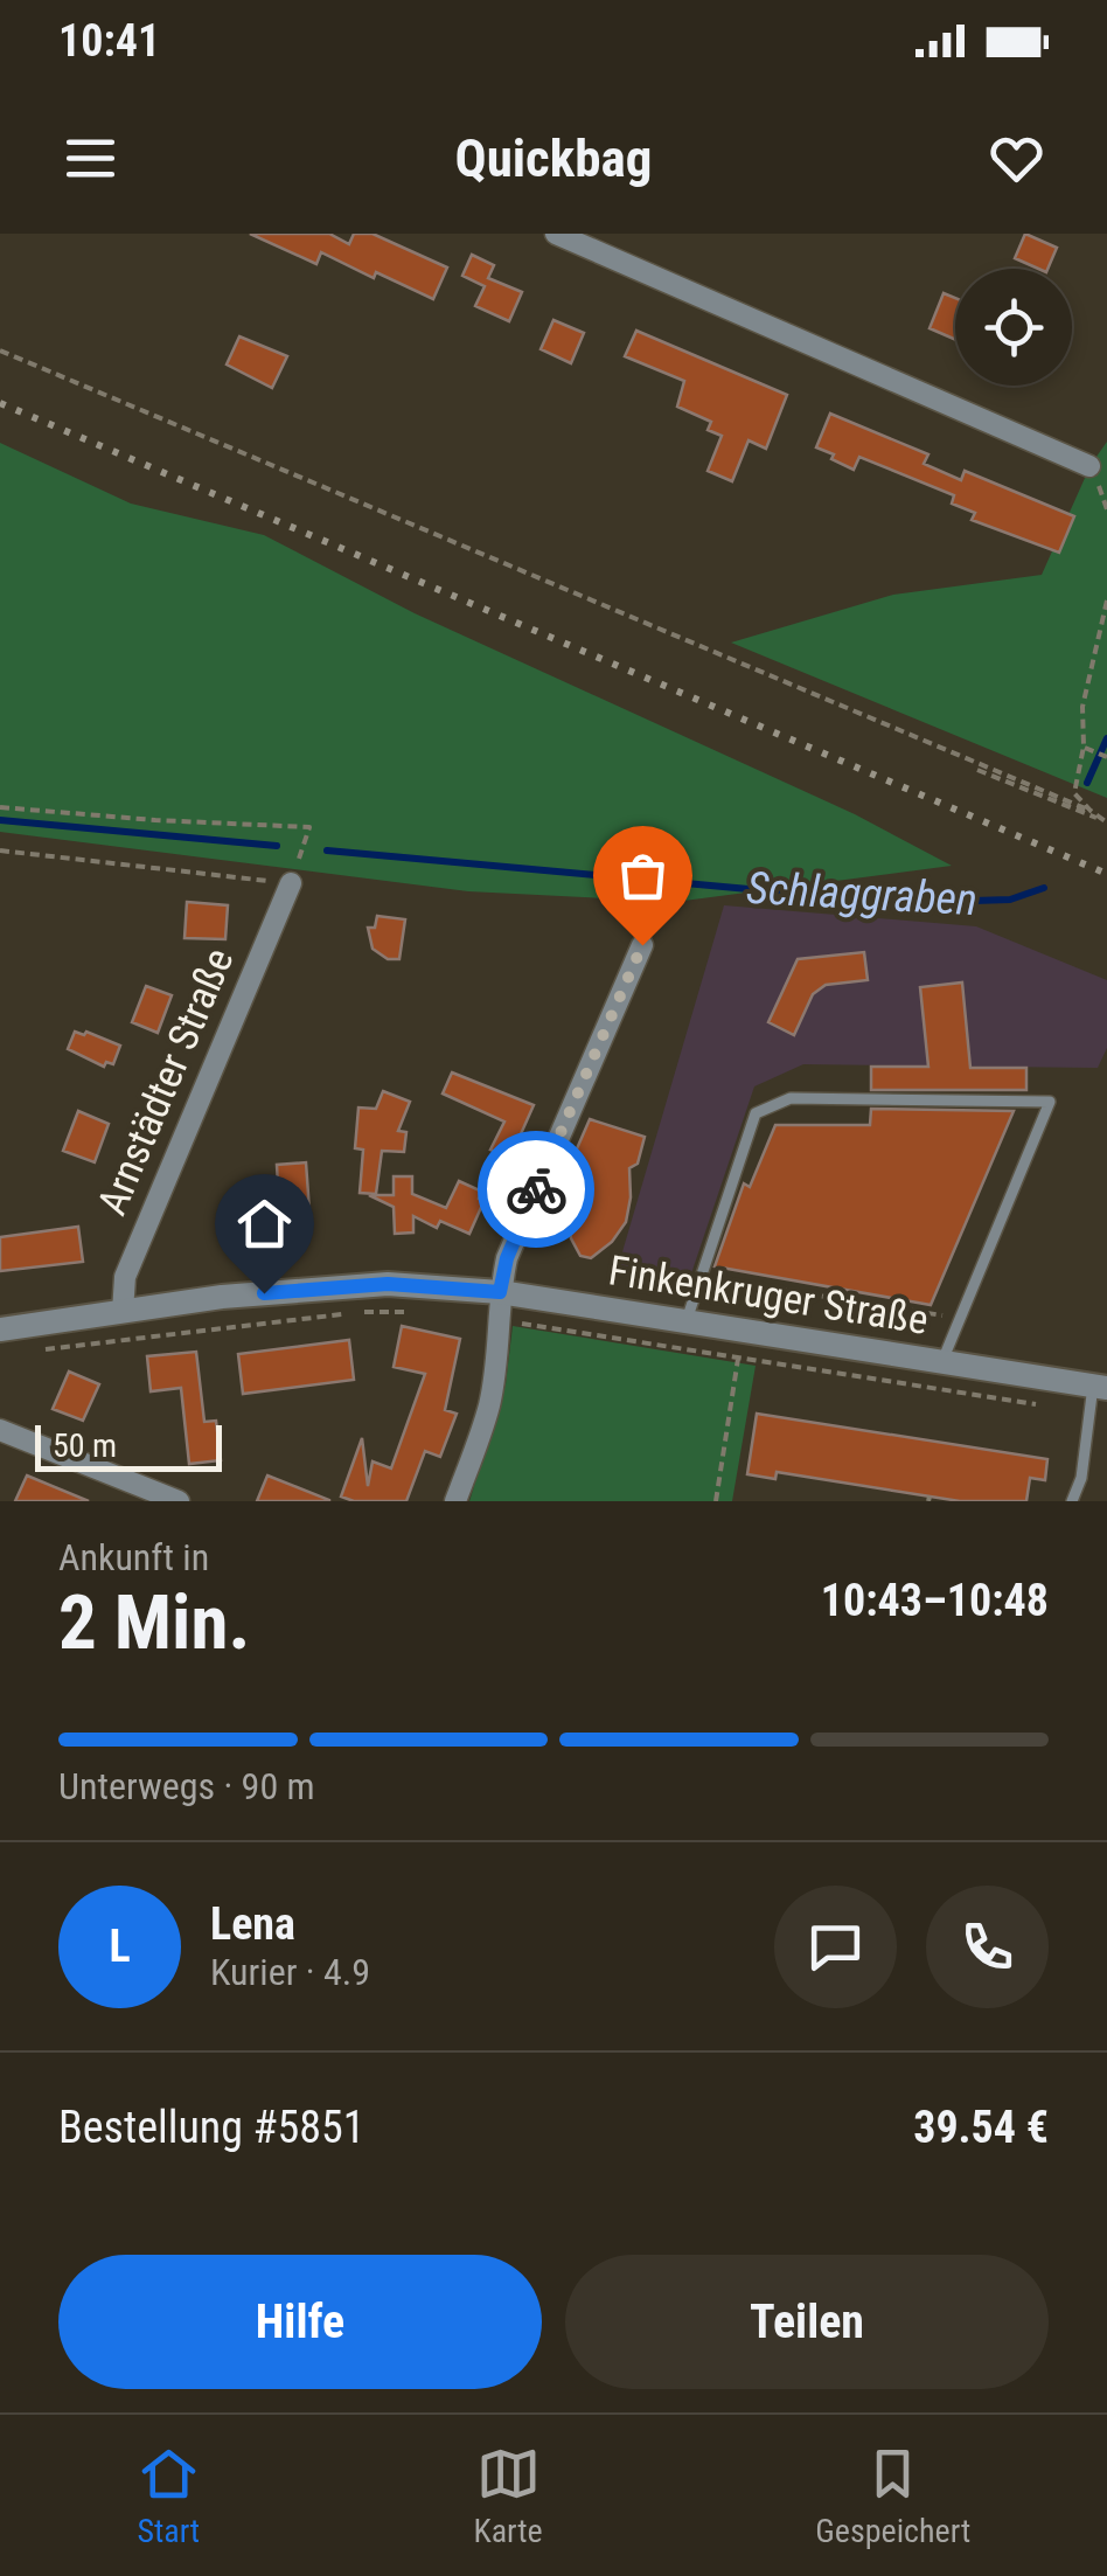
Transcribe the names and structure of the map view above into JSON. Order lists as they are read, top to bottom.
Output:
{
  "streets": {
    "street": ["Arnstädter Straße", "Finkenkruger Straße"]
  },
  "crossings": [
    ["Arnstädter Straße", "Finkenkruger Straße"]
  ],
  "water": ["Schlaggraben"],
  "scale_bar": "50 m",
  "page": {
    "status": "10:41",
    "header": "Quickbag",
    "scale": "50 m",
    "heading": ["2 Min.", "Ankunft in", "10:43–10:48"],
    "panel": [
      "Lena",
      "Kurier · 4.9",
      "Bestellung #5851",
      "39.54 €"
    ],
    "bar": "Unterwegs · 90 m",
    "round": "L",
    "buttons": ["Hilfe", "Teilen"],
    "tabs": ["Start", "Karte", "Gespeichert"]
  }
}
